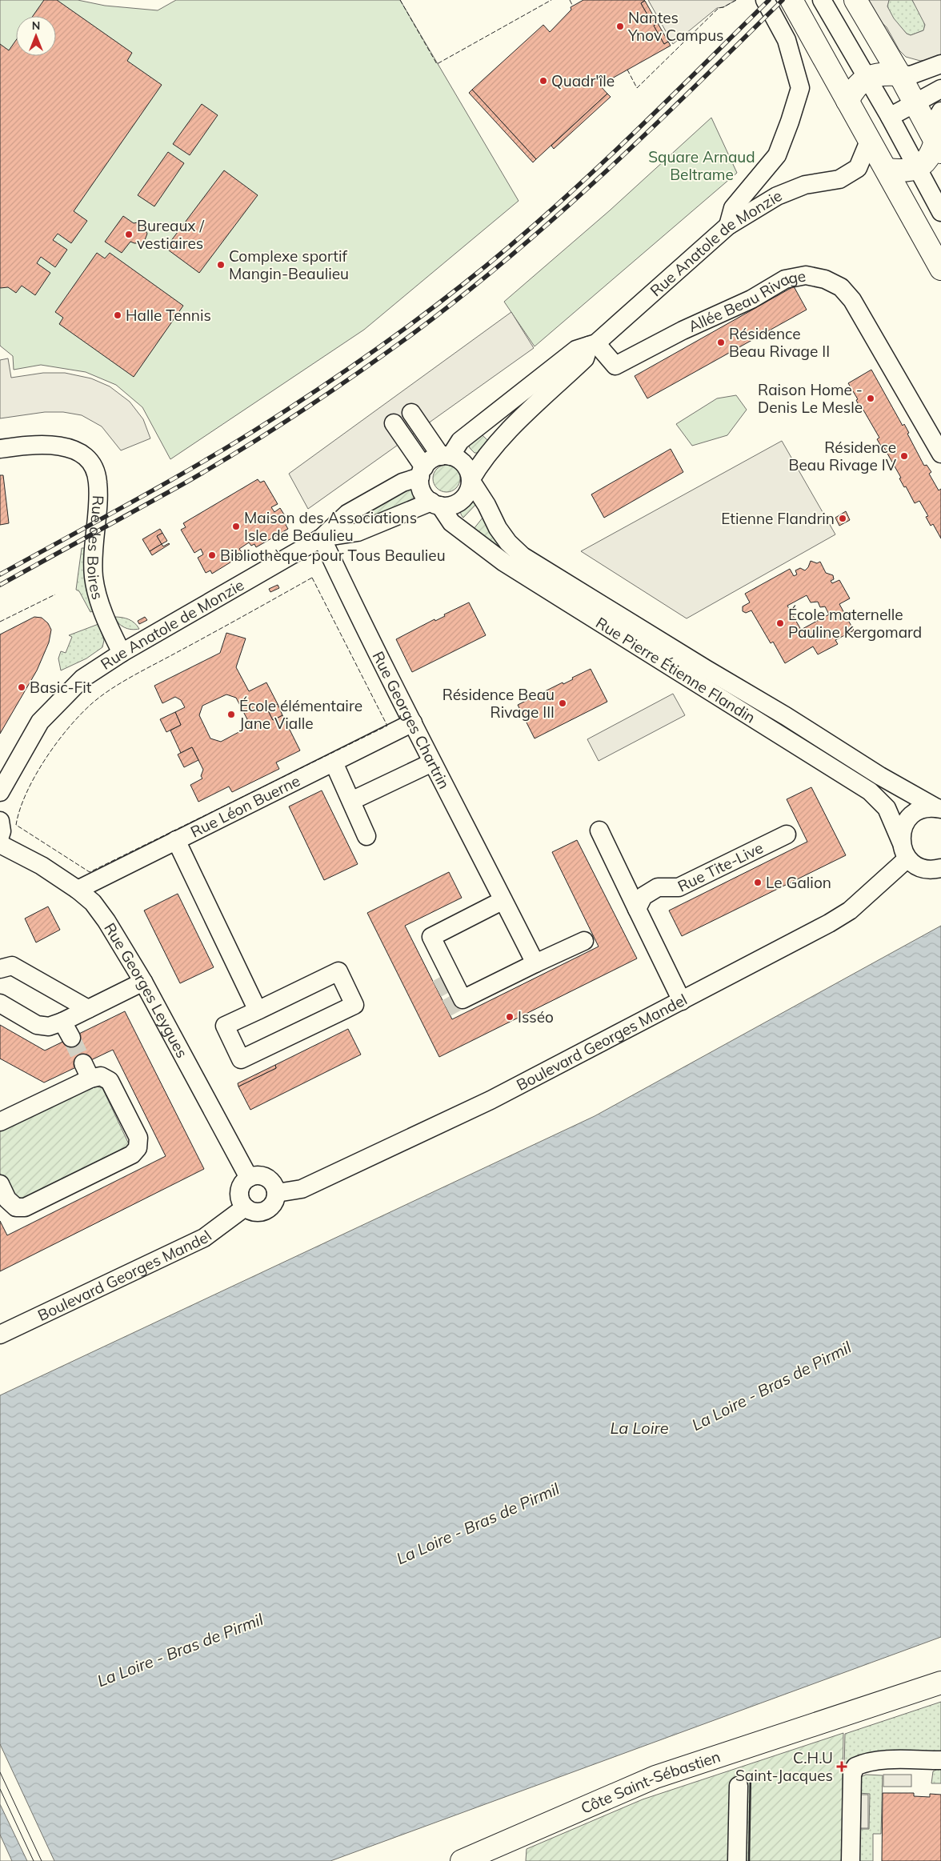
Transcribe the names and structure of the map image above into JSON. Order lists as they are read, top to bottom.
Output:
{
  "streets": {
    "main road": ["Côte Saint-Sébastien"],
    "street": [
      "Rue Anatole de Monzie",
      "Allée Beau Rivage",
      "Rue des Boires",
      "Rue Pierre Étienne Flandin",
      "Rue Georges Chartrin",
      "Rue Léon Buerne",
      "Rue Tite-Live",
      "Rue Georges Leygues",
      "Boulevard Georges Mandel"
    ]
  },
  "crossings": [
    ["Rue Anatole de Monzie", "Allée Beau Rivage"],
    ["Rue Anatole de Monzie", "Rue des Boires"],
    ["Rue Anatole de Monzie", "Rue Pierre Étienne Flandin"],
    ["Rue Anatole de Monzie", "Rue Georges Chartrin"],
    ["Rue Pierre Étienne Flandin", "Boulevard Georges Mandel"],
    ["Rue Georges Chartrin", "Rue Léon Buerne"],
    ["Rue Léon Buerne", "Rue Georges Leygues"],
    ["Rue Georges Leygues", "Boulevard Georges Mandel"]
  ],
  "water": ["La Loire - Bras de Pirmil", "La Loire"],
  "parks": ["Square Arnaud Beltrame"],
  "places": {
    "other": [
      "Nantes Ynov Campus",
      "Quadr'île",
      "Bureaux / vestiaires",
      "Complexe sportif Mangin-Beaulieu",
      "Halle Tennis",
      "Résidence Beau Rivage II",
      "Raison Home - Denis Le Mesle",
      "Résidence Beau Rivage IV",
      "Etienne Flandrin",
      "Maison des Associations Isle de Beaulieu",
      "Bibliothèque pour Tous Beaulieu",
      "École maternelle Pauline Kergomard",
      "Basic-Fit",
      "Résidence Beau Rivage III",
      "École élémentaire Jane Vialle",
      "Le Galion",
      "Isséo"
    ],
    "health": ["C.H.U Saint-Jacques"]
  },
  "north": "top"
}
